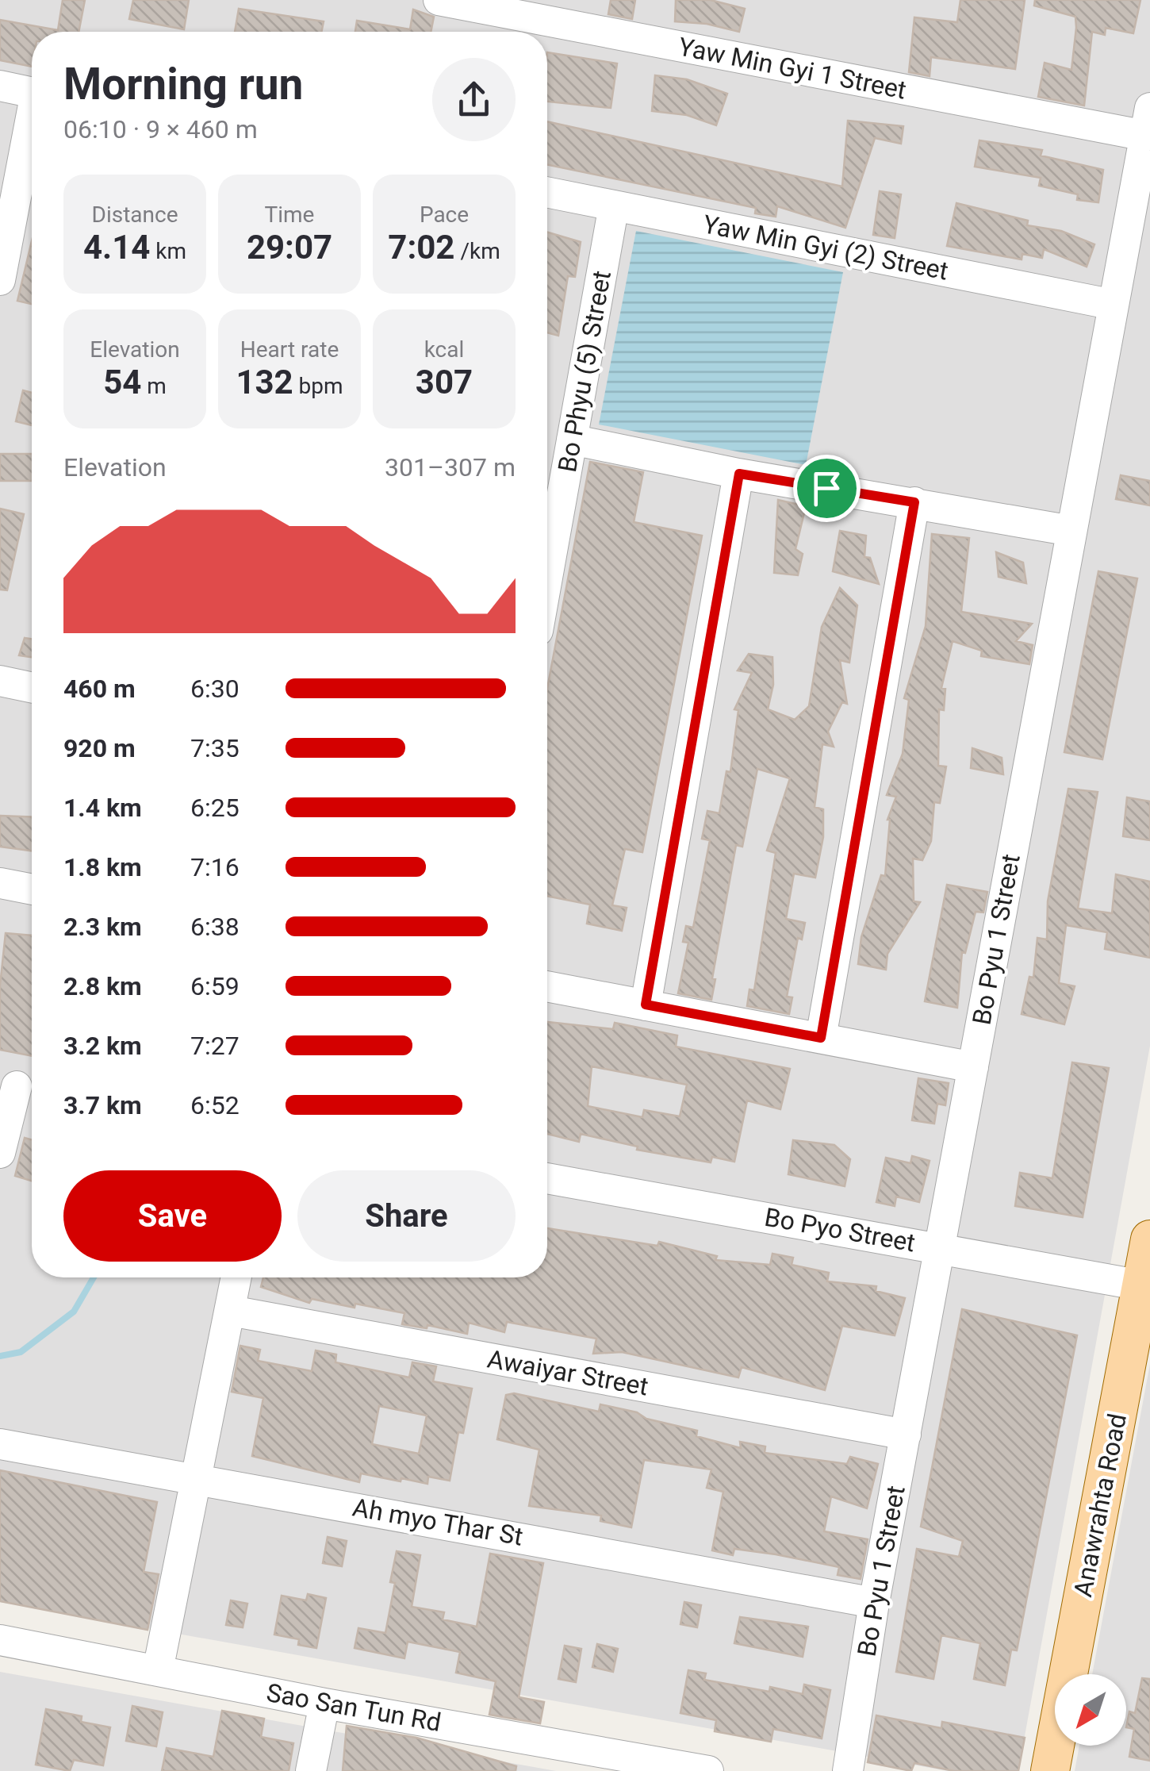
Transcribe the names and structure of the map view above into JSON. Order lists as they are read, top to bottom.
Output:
{
  "streets": {
    "main road": ["Anawrahta Road"],
    "street": [
      "Yaw Min Gyi 1 Street",
      "Yaw Min Gyi (2) Street",
      "Bo Phyu (5) Street",
      "Bo Pyu 1 Street",
      "Bo Pyo Street",
      "Awaiyar Street",
      "Ah myo Thar St",
      "Sao San Tun Rd"
    ]
  },
  "crossings": [
    ["Yaw Min Gyi 1 Street", "Bo Pyu 1 Street"],
    ["Yaw Min Gyi (2) Street", "Bo Phyu (5) Street"],
    ["Yaw Min Gyi (2) Street", "Bo Pyu 1 Street"],
    ["Bo Pyu 1 Street", "Bo Pyo Street"],
    ["Bo Pyu 1 Street", "Awaiyar Street"],
    ["Bo Pyu 1 Street", "Ah myo Thar St"],
    ["Bo Pyo Street", "Anawrahta Road"]
  ],
  "north": "bottom left",
  "page": {
    "heading": ["Morning run", "06:10 · 9 × 460 m"],
    "stats": [
      ["Distance", "4.14 km"],
      ["Time", "29:07"],
      ["Pace", "7:02 /km"],
      ["Elevation", "54 m"],
      ["Heart rate", "132 bpm"],
      ["kcal", "307"]
    ],
    "chart": ["Elevation", "301–307 m"],
    "list": [
      {
        "name": "460 m",
        "note": "6:30"
      },
      {
        "name": "920 m",
        "note": "7:35"
      },
      {
        "name": "1.4 km",
        "note": "6:25"
      },
      {
        "name": "1.8 km",
        "note": "7:16"
      },
      {
        "name": "2.3 km",
        "note": "6:38"
      },
      {
        "name": "2.8 km",
        "note": "6:59"
      },
      {
        "name": "3.2 km",
        "note": "7:27"
      },
      {
        "name": "3.7 km",
        "note": "6:52"
      }
    ],
    "buttons": ["Save", "Share"]
  }
}
